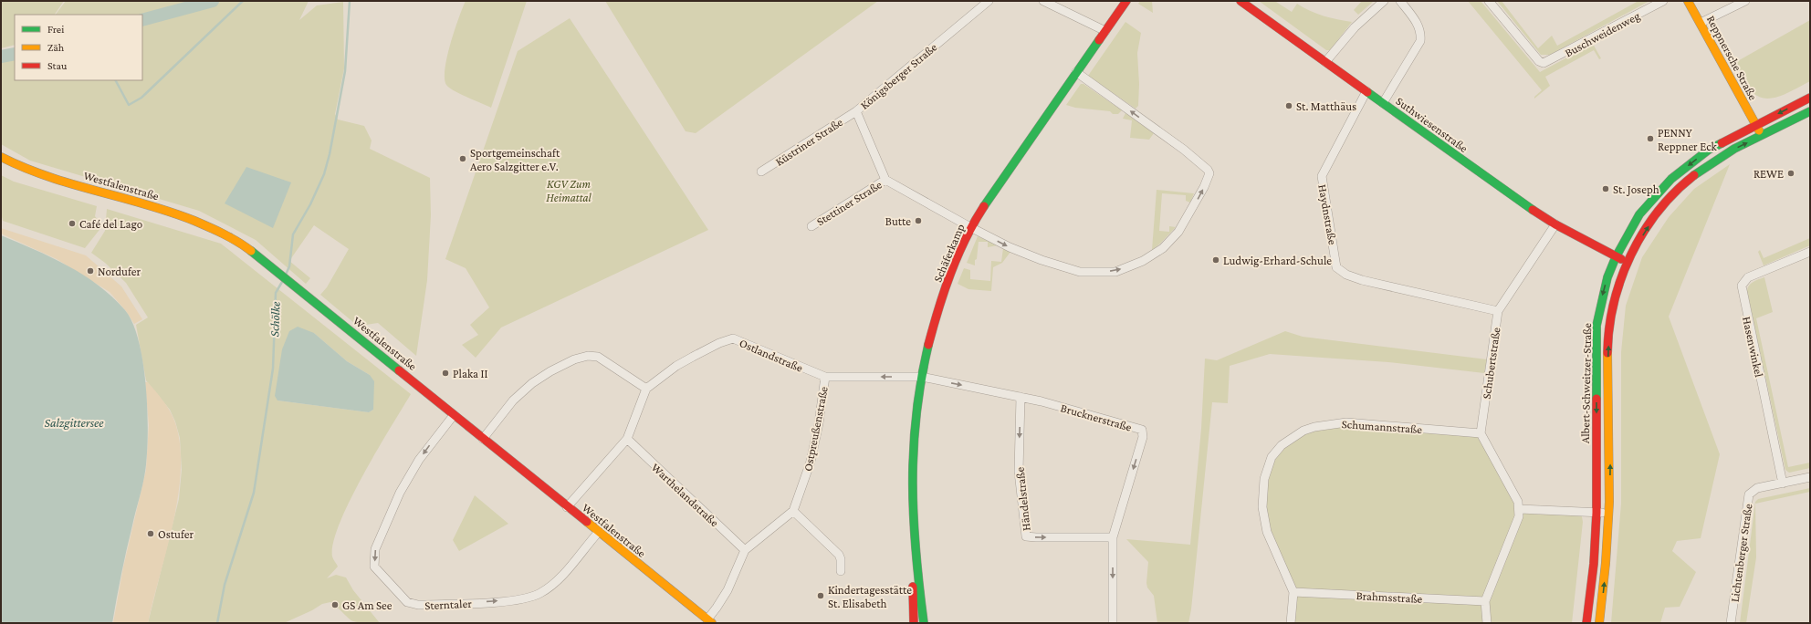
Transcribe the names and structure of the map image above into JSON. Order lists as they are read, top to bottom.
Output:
{
  "streets": {
    "street": [
      "Buschweidenweg",
      "Reppnersche Straße",
      "Königsberger Straße",
      "Suthwiesenstraße",
      "Küstriner Straße",
      "Westfalenstraße",
      "Stettiner Straße",
      "Haydnstraße",
      "Schäferkamp",
      "Hasenwinkel",
      "Ostlandstraße",
      "Schubertstraße",
      "Albert-Schweitzer-Straße",
      "Brucknerstraße",
      "Schumannstraße",
      "Ostpreußenstraße",
      "Warthelandstraße",
      "Händelstraße",
      "Lichtenberger Straße",
      "Brahmsstraße",
      "Sterntaler"
    ]
  },
  "crossings": [
    ["Reppnersche Straße", "Albert-Schweitzer-Straße"],
    ["Königsberger Straße", "Küstriner Straße"],
    ["Königsberger Straße", "Stettiner Straße"],
    ["Suthwiesenstraße", "Haydnstraße"],
    ["Suthwiesenstraße", "Schubertstraße"],
    ["Suthwiesenstraße", "Albert-Schweitzer-Straße"],
    ["Westfalenstraße", "Sterntaler"],
    ["Haydnstraße", "Schubertstraße"],
    ["Schäferkamp", "Ostlandstraße"],
    ["Schäferkamp", "Brucknerstraße"],
    ["Hasenwinkel", "Lichtenberger Straße"],
    ["Ostlandstraße", "Brucknerstraße"],
    ["Ostlandstraße", "Ostpreußenstraße"],
    ["Schubertstraße", "Schumannstraße"],
    ["Brucknerstraße", "Händelstraße"],
    ["Schumannstraße", "Brahmsstraße"]
  ],
  "water": ["Schölke", "Salzgittersee"],
  "parks": ["KGV Zum Heimattal"],
  "places": [
    "St. Matthäus",
    "PENNY Reppner Eck",
    "Sportgemeinschaft Aero Salzgitter e.V.",
    "REWE",
    "St. Joseph",
    "Butte",
    "Café del Lago",
    "Ludwig-Erhard-Schule",
    "Nordufer",
    "Plaka II",
    "Ostufer",
    "Kindertagesstätte St. Elisabeth",
    "GS Am See"
  ],
  "legend": ["Frei", "Zäh", "Stau"]
}
